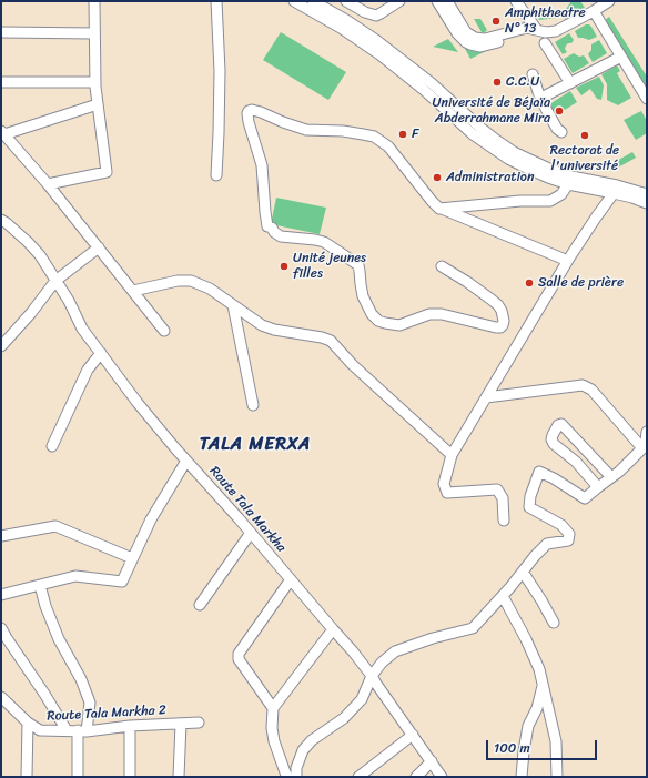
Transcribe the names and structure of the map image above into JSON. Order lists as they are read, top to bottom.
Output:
{
  "streets": {
    "street": ["Route Tala Markha", "Route Tala Markha 2"]
  },
  "districts": ["TALA MERXA"],
  "places": [
    "Amphitheatre N° 13",
    "C.C.U",
    "Université de Béjaïa Abderrahmane Mira",
    "F",
    "Rectorat de l'université",
    "Administration",
    "Unité jeunes filles",
    "Salle de prière"
  ],
  "scale_bar": "100 m"
}
